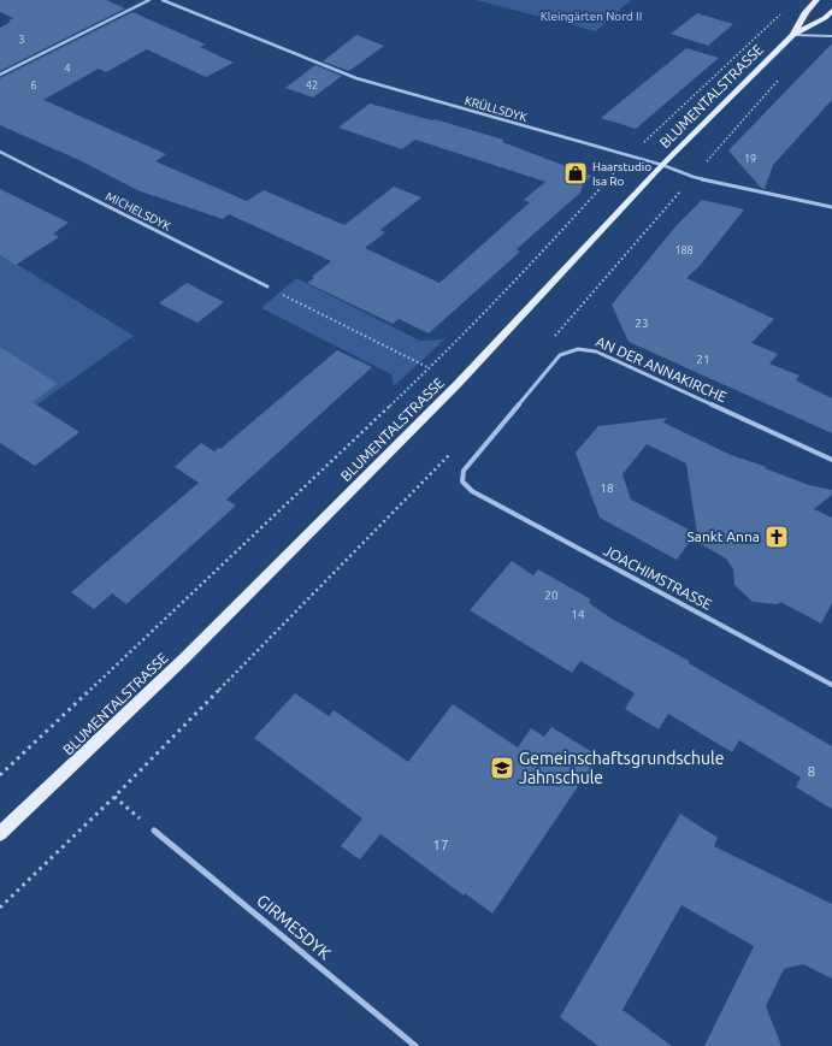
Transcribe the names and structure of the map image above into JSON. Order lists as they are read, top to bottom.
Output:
{
  "streets": {
    "main road": ["BLUMENTALSTRASSE"],
    "street": [
      "KRÜLLSDYK",
      "MICHELSDYK",
      "AN DER ANNAKIRCHE",
      "JOACHIMSTRASSE",
      "GIRMESDYK"
    ]
  },
  "crossings": [
    ["BLUMENTALSTRASSE", "KRÜLLSDYK"],
    ["AN DER ANNAKIRCHE", "JOACHIMSTRASSE"]
  ],
  "parks": ["Kleingärten Nord II"],
  "places": {
    "shop": ["Haarstudio Isa Ro"],
    "church": ["Sankt Anna"],
    "school or university": ["Gemeinschaftsgrundschule Jahnschule"]
  },
  "house_numbers": [
    "3",
    "4",
    "6",
    "42",
    "19",
    "188",
    "23",
    "21",
    "18",
    "20",
    "14",
    "8",
    "17"
  ]
}
